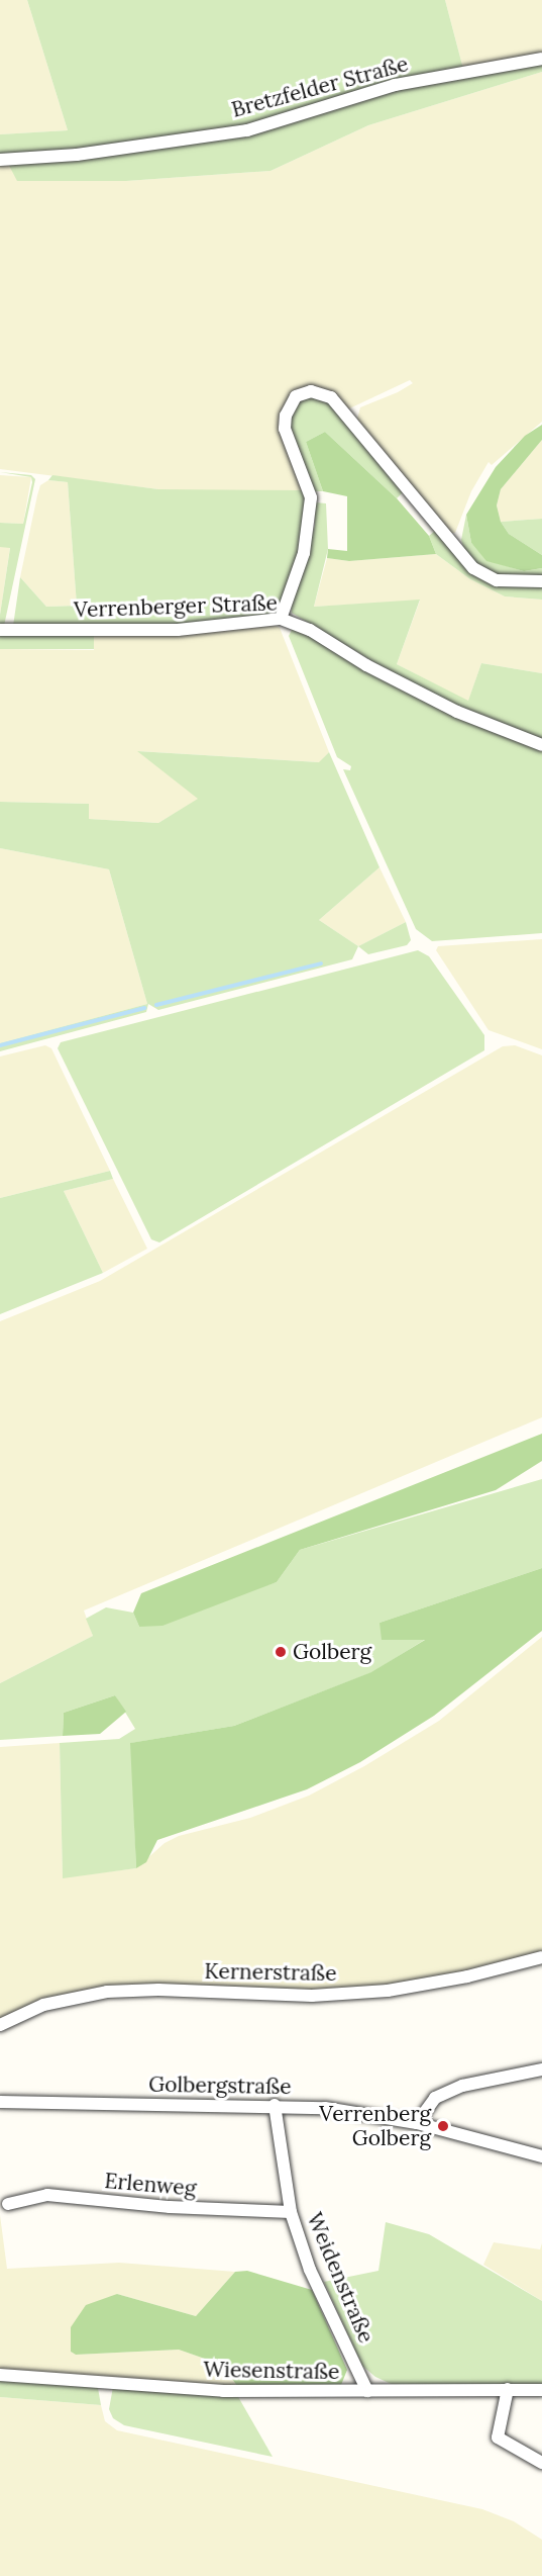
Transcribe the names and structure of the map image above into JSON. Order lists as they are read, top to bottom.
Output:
{
  "streets": {
    "street": [
      "Bretzfelder Straße",
      "Verrenberger Straße",
      "Kernerstraße",
      "Golbergstraße",
      "Erlenweg",
      "Weidenstraße",
      "Wiesenstraße"
    ]
  },
  "crossings": [
    ["Golbergstraße", "Weidenstraße"],
    ["Erlenweg", "Weidenstraße"],
    ["Weidenstraße", "Wiesenstraße"]
  ],
  "places": ["Golberg", "Verrenberg Golberg"]
}
